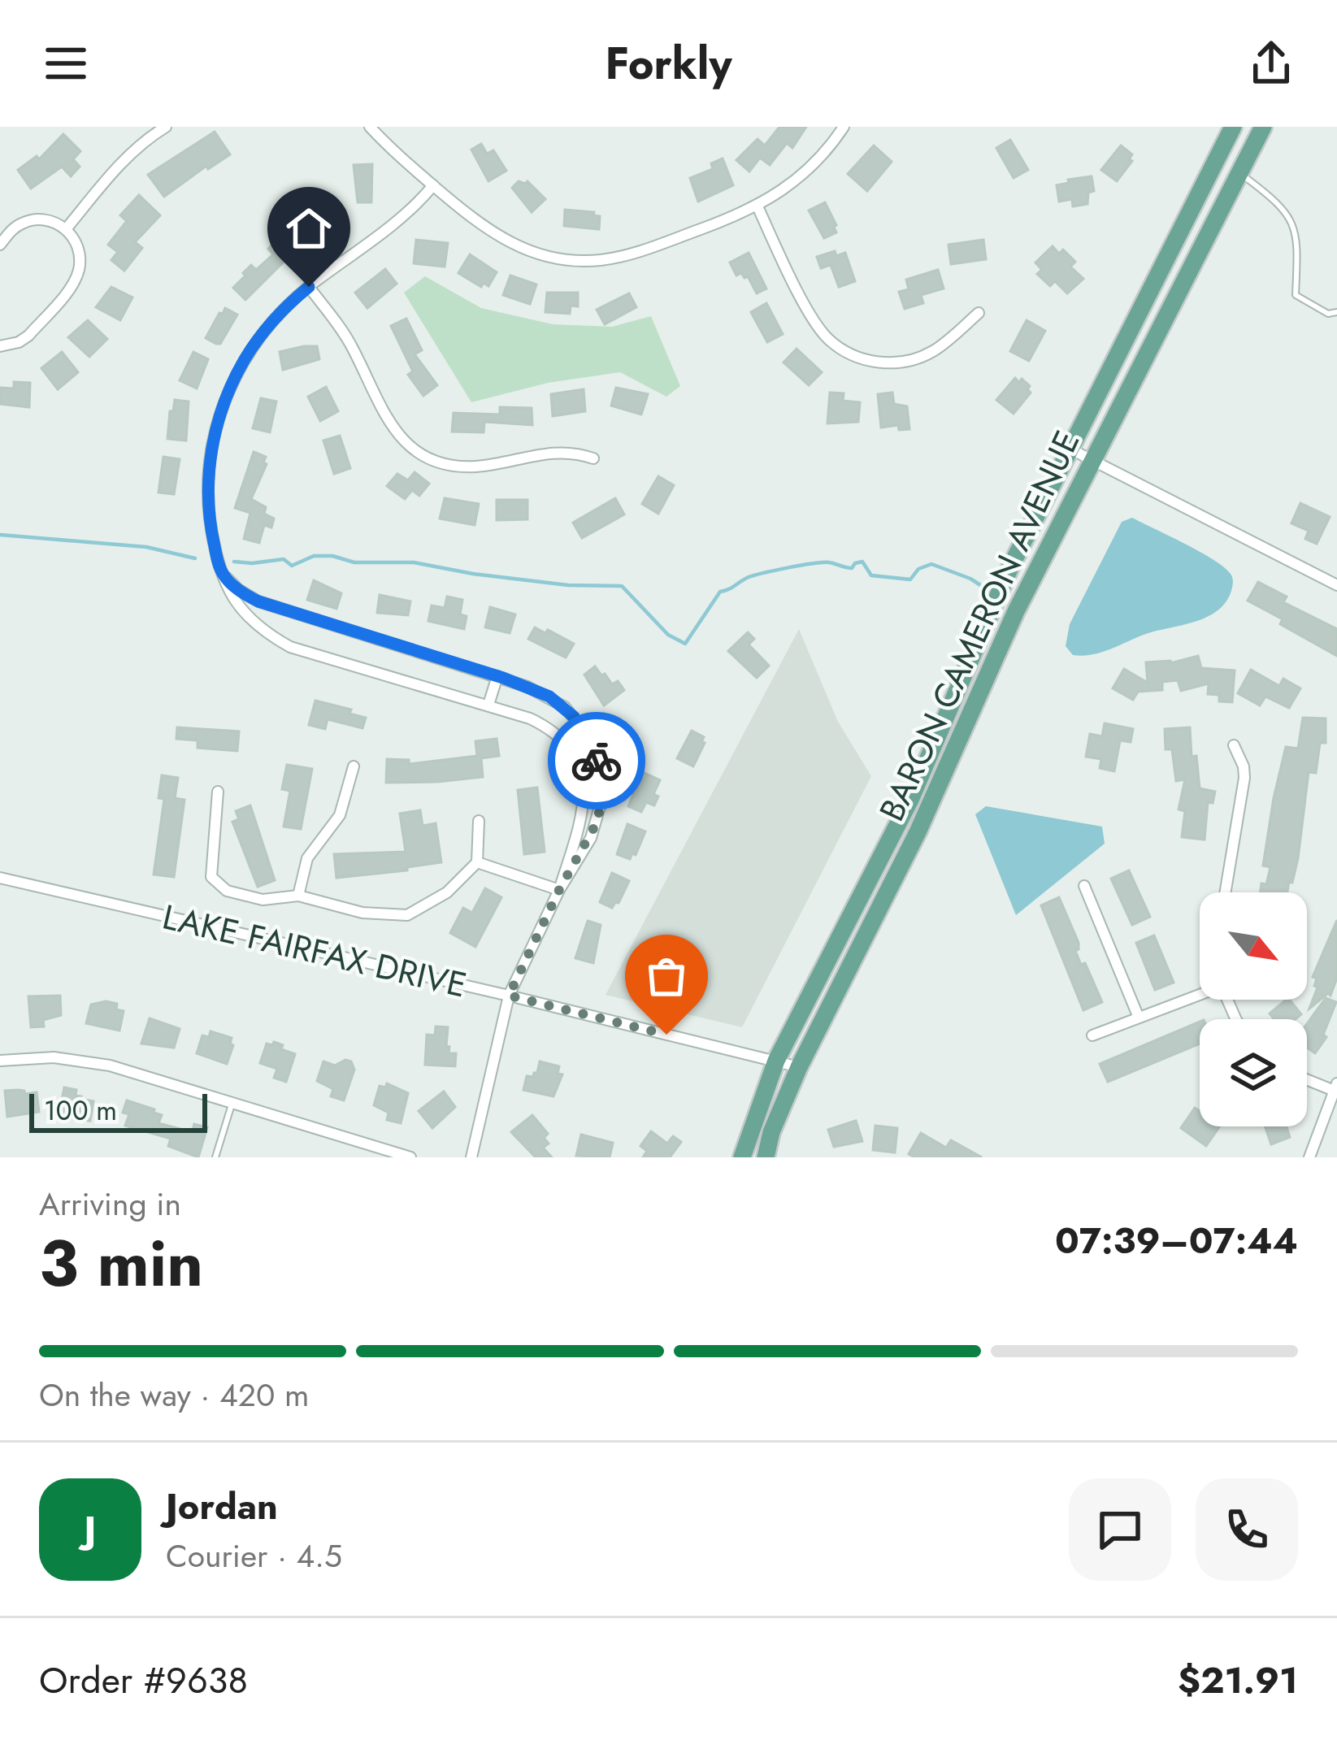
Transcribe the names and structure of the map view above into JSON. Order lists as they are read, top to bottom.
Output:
{
  "streets": {
    "main road": ["BARON CAMERON AVENUE"],
    "street": ["LAKE FAIRFAX DRIVE"]
  },
  "crossings": [
    ["BARON CAMERON AVENUE", "LAKE FAIRFAX DRIVE"]
  ],
  "scale_bar": "100 m",
  "north": "bottom right",
  "page": {
    "header": "Forkly",
    "scale": "100 m",
    "heading": ["3 min", "Arriving in", "07:39–07:44"],
    "panel": [
      "Jordan",
      "Courier · 4.5",
      "Order #9638",
      "$21.91"
    ],
    "bar": "On the way · 420 m",
    "round": "J"
  }
}
